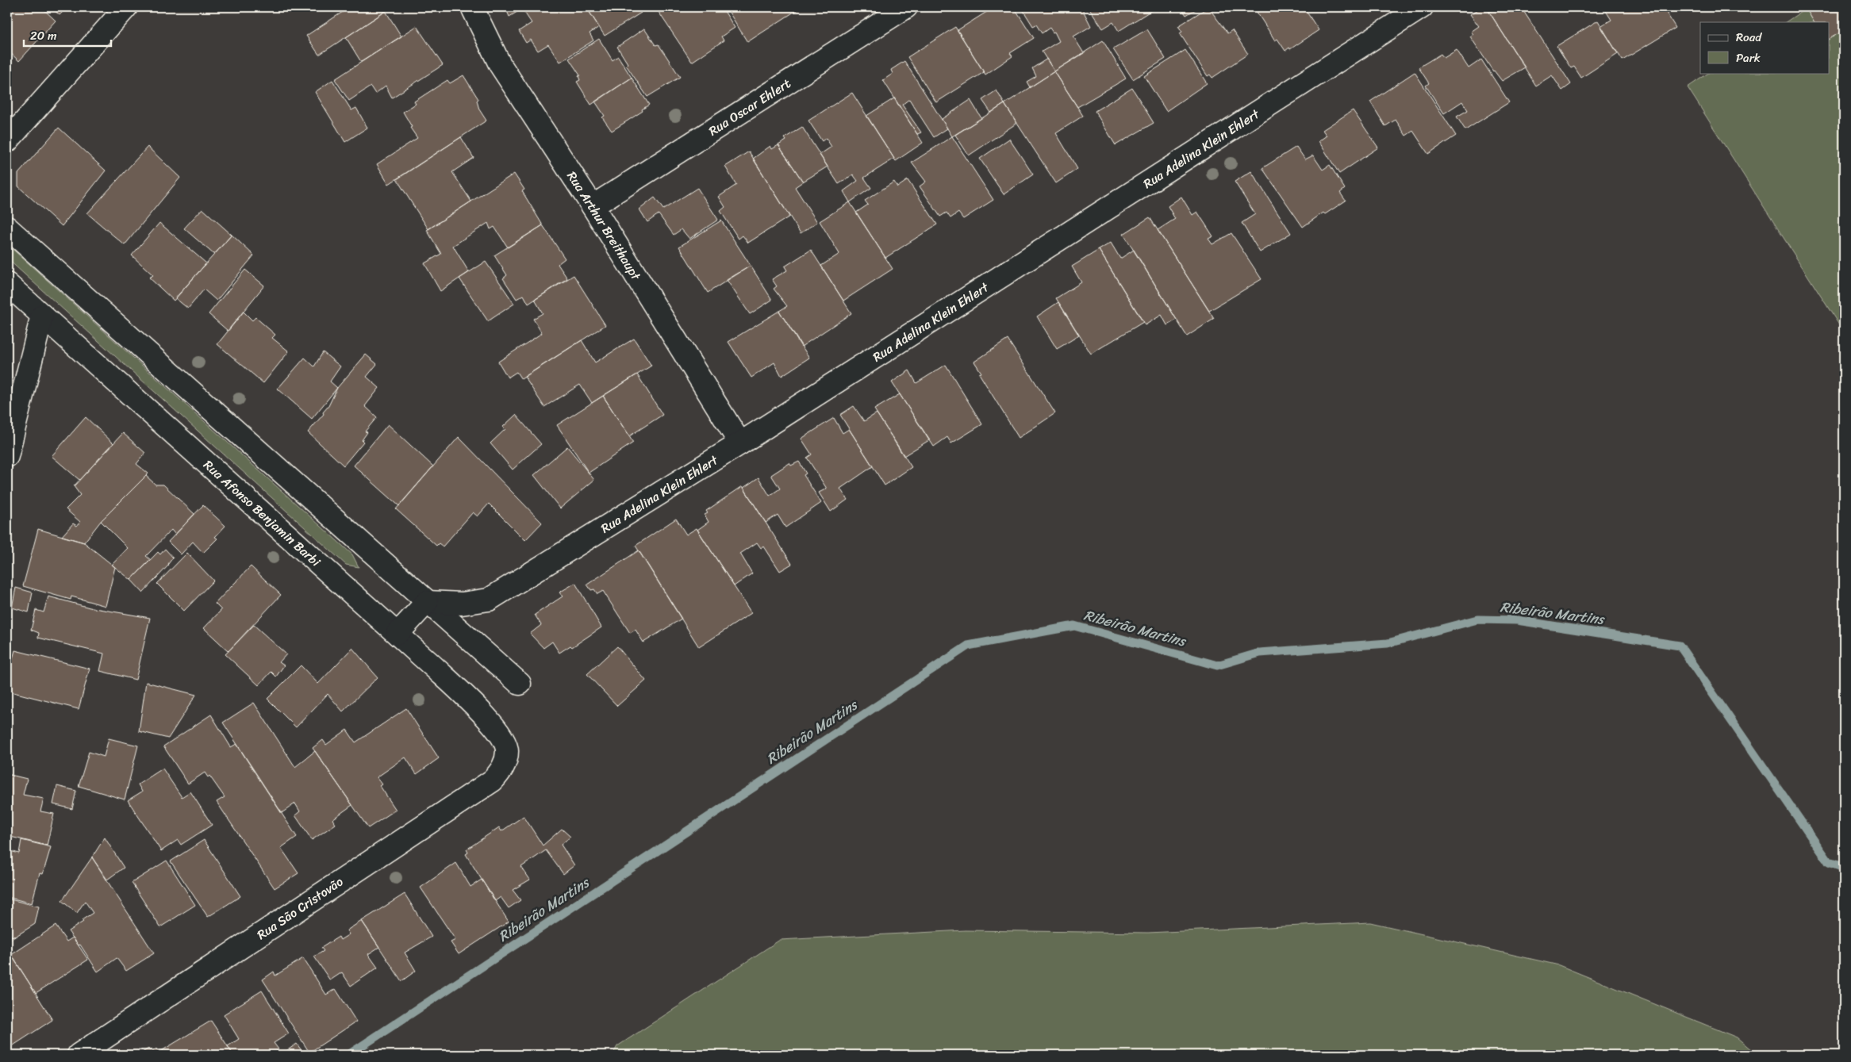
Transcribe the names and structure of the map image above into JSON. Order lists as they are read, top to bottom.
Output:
{
  "streets": {
    "street": [
      "Rua Oscar Ehlert",
      "Rua Adelina Klein Ehlert",
      "Rua Arthur Breithaupt",
      "Rua Afonso Benjamin Barbi",
      "Rua São Cristovão"
    ]
  },
  "crossings": [
    ["Rua Oscar Ehlert", "Rua Arthur Breithaupt"],
    ["Rua Adelina Klein Ehlert", "Rua Arthur Breithaupt"],
    ["Rua Afonso Benjamin Barbi", "Rua São Cristovão"]
  ],
  "water": ["Ribeirão Martins"],
  "legend": ["Road", "Park"],
  "scale_bar": "20 m"
}
